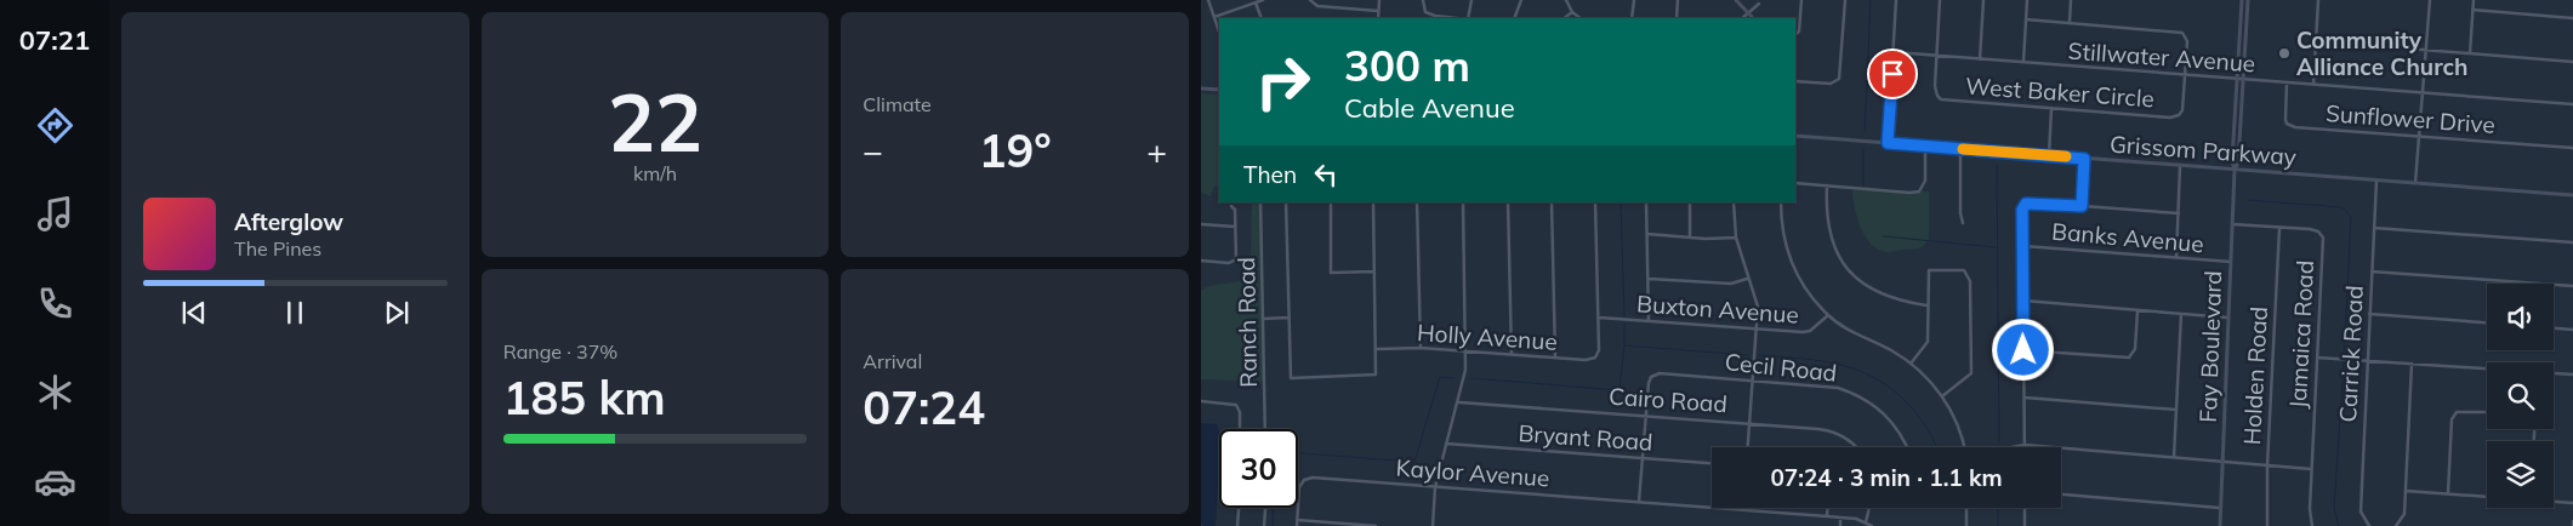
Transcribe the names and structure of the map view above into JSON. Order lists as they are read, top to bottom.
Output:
{
  "streets": {
    "main road": ["Grissom Parkway", "Fay Boulevard"],
    "street": [
      "Stillwater Avenue",
      "West Baker Circle",
      "Sunflower Drive",
      "Banks Avenue",
      "Buxton Avenue",
      "Ranch Road",
      "Jamaica Road",
      "Holly Avenue",
      "Carrick Road",
      "Cecil Road",
      "Holden Road",
      "Cairo Road",
      "Bryant Road",
      "Kaylor Avenue"
    ]
  },
  "crossings": [
    ["Stillwater Avenue", "West Baker Circle"],
    ["Stillwater Avenue", "Sunflower Drive"],
    ["Stillwater Avenue", "Fay Boulevard"],
    ["Grissom Parkway", "Fay Boulevard"],
    ["Grissom Parkway", "Carrick Road"],
    ["Banks Avenue", "Fay Boulevard"],
    ["Buxton Avenue", "Holly Avenue"],
    ["Jamaica Road", "Fay Boulevard"],
    ["Jamaica Road", "Holden Road"],
    ["Cecil Road", "Cairo Road"]
  ],
  "places": ["Community Alliance Church"],
  "page": {
    "tabs": "07:21",
    "tile": [
      ["22", "km/h"],
      "Climate",
      ["Range · 37%", "185 km"],
      ["Arrival", "07:24"]
    ],
    "turn": ["300 m", "Cable Avenue"],
    "heat": ["−", "19°", "+"],
    "then": "Then",
    "song": ["Afterglow", "The Pines"],
    "limit": "30",
    "trip": "07:24 · 3 min · 1.1 km"
  }
}
